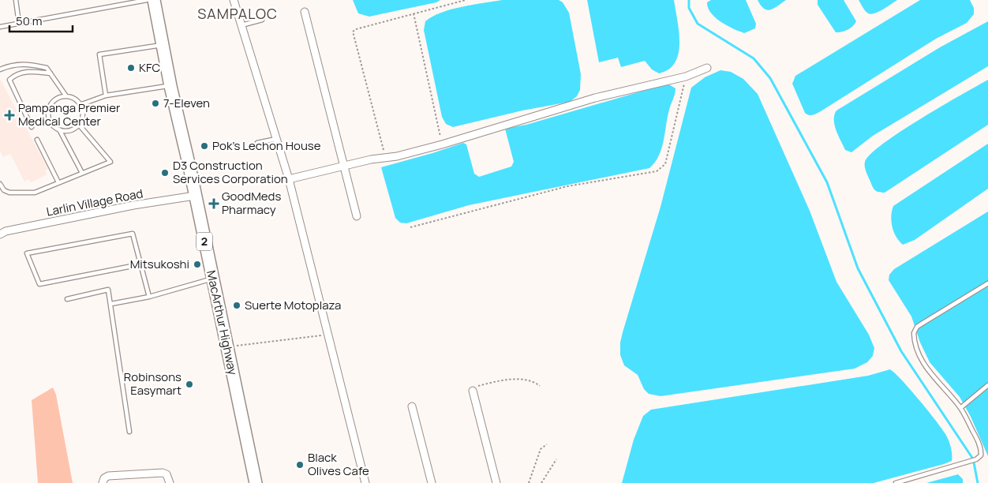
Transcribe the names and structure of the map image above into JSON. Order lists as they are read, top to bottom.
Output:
{
  "streets": {
    "highway": ["2", "MacArthur Highway"],
    "street": ["Larlin Village Road"]
  },
  "crossings": [
    ["Larlin Village Road", "MacArthur Highway"]
  ],
  "districts": ["SAMPALOC"],
  "places": {
    "other": [
      "KFC",
      "7-Eleven",
      "Pok's Lechon House",
      "D3 Construction Services Corporation",
      "Mitsukoshi",
      "Suerte Motoplaza",
      "Robinsons Easymart",
      "Black Olives Cafe"
    ],
    "health": ["Pampanga Premier Medical Center", "GoodMeds Pharmacy"]
  },
  "scale_bar": "50 m"
}
